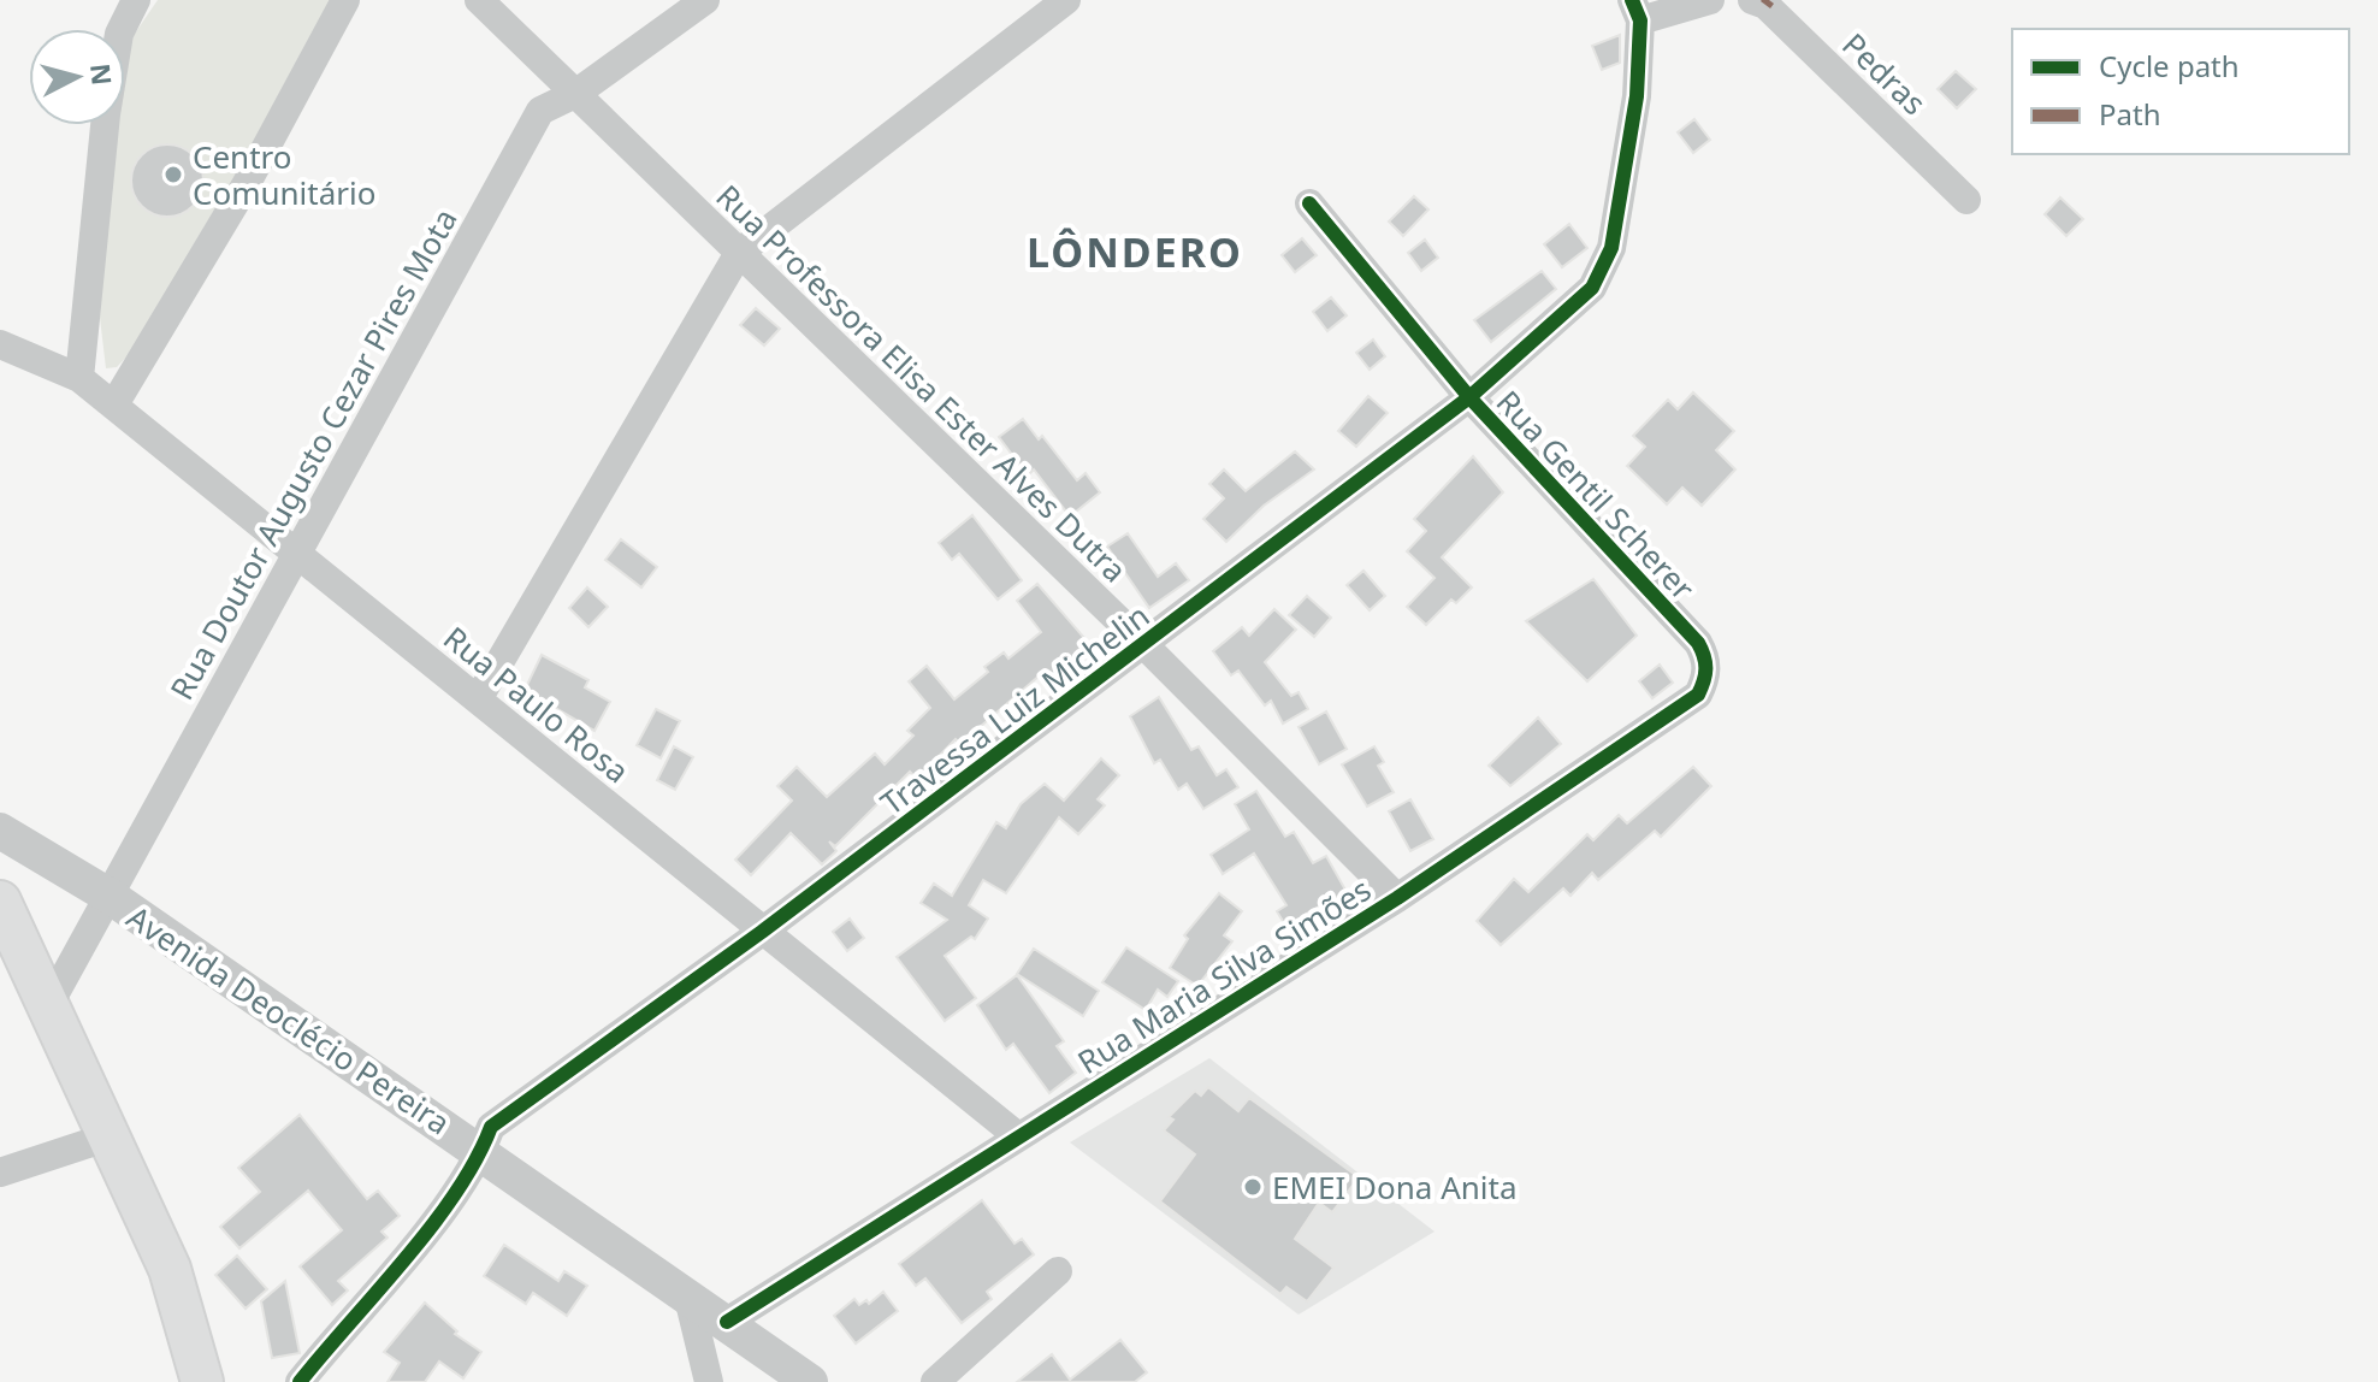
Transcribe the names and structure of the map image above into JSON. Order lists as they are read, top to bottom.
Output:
{
  "streets": {
    "street": [
      "Pedras",
      "Rua Professora Elisa Ester Alves Dutra",
      "Rua Doutor Augusto Cezar Pires Mota",
      "Rua Gentil Scherer",
      "Rua Paulo Rosa",
      "Travessa Luiz Michelin",
      "Rua Maria Silva Simões",
      "Avenida Deoclécio Pereira"
    ]
  },
  "crossings": [
    ["Rua Professora Elisa Ester Alves Dutra", "Rua Doutor Augusto Cezar Pires Mota"],
    ["Rua Professora Elisa Ester Alves Dutra", "Travessa Luiz Michelin"],
    ["Rua Professora Elisa Ester Alves Dutra", "Rua Maria Silva Simões"],
    ["Rua Doutor Augusto Cezar Pires Mota", "Rua Paulo Rosa"],
    ["Rua Doutor Augusto Cezar Pires Mota", "Avenida Deoclécio Pereira"],
    ["Rua Gentil Scherer", "Travessa Luiz Michelin"],
    ["Rua Gentil Scherer", "Rua Maria Silva Simões"],
    ["Rua Paulo Rosa", "Travessa Luiz Michelin"],
    ["Rua Paulo Rosa", "Rua Maria Silva Simões"],
    ["Travessa Luiz Michelin", "Avenida Deoclécio Pereira"],
    ["Rua Maria Silva Simões", "Avenida Deoclécio Pereira"]
  ],
  "districts": ["LÔNDERO"],
  "places": ["Centro Comunitário", "EMEI Dona Anita"],
  "legend": ["Cycle path", "Path"],
  "north": "right"
}
